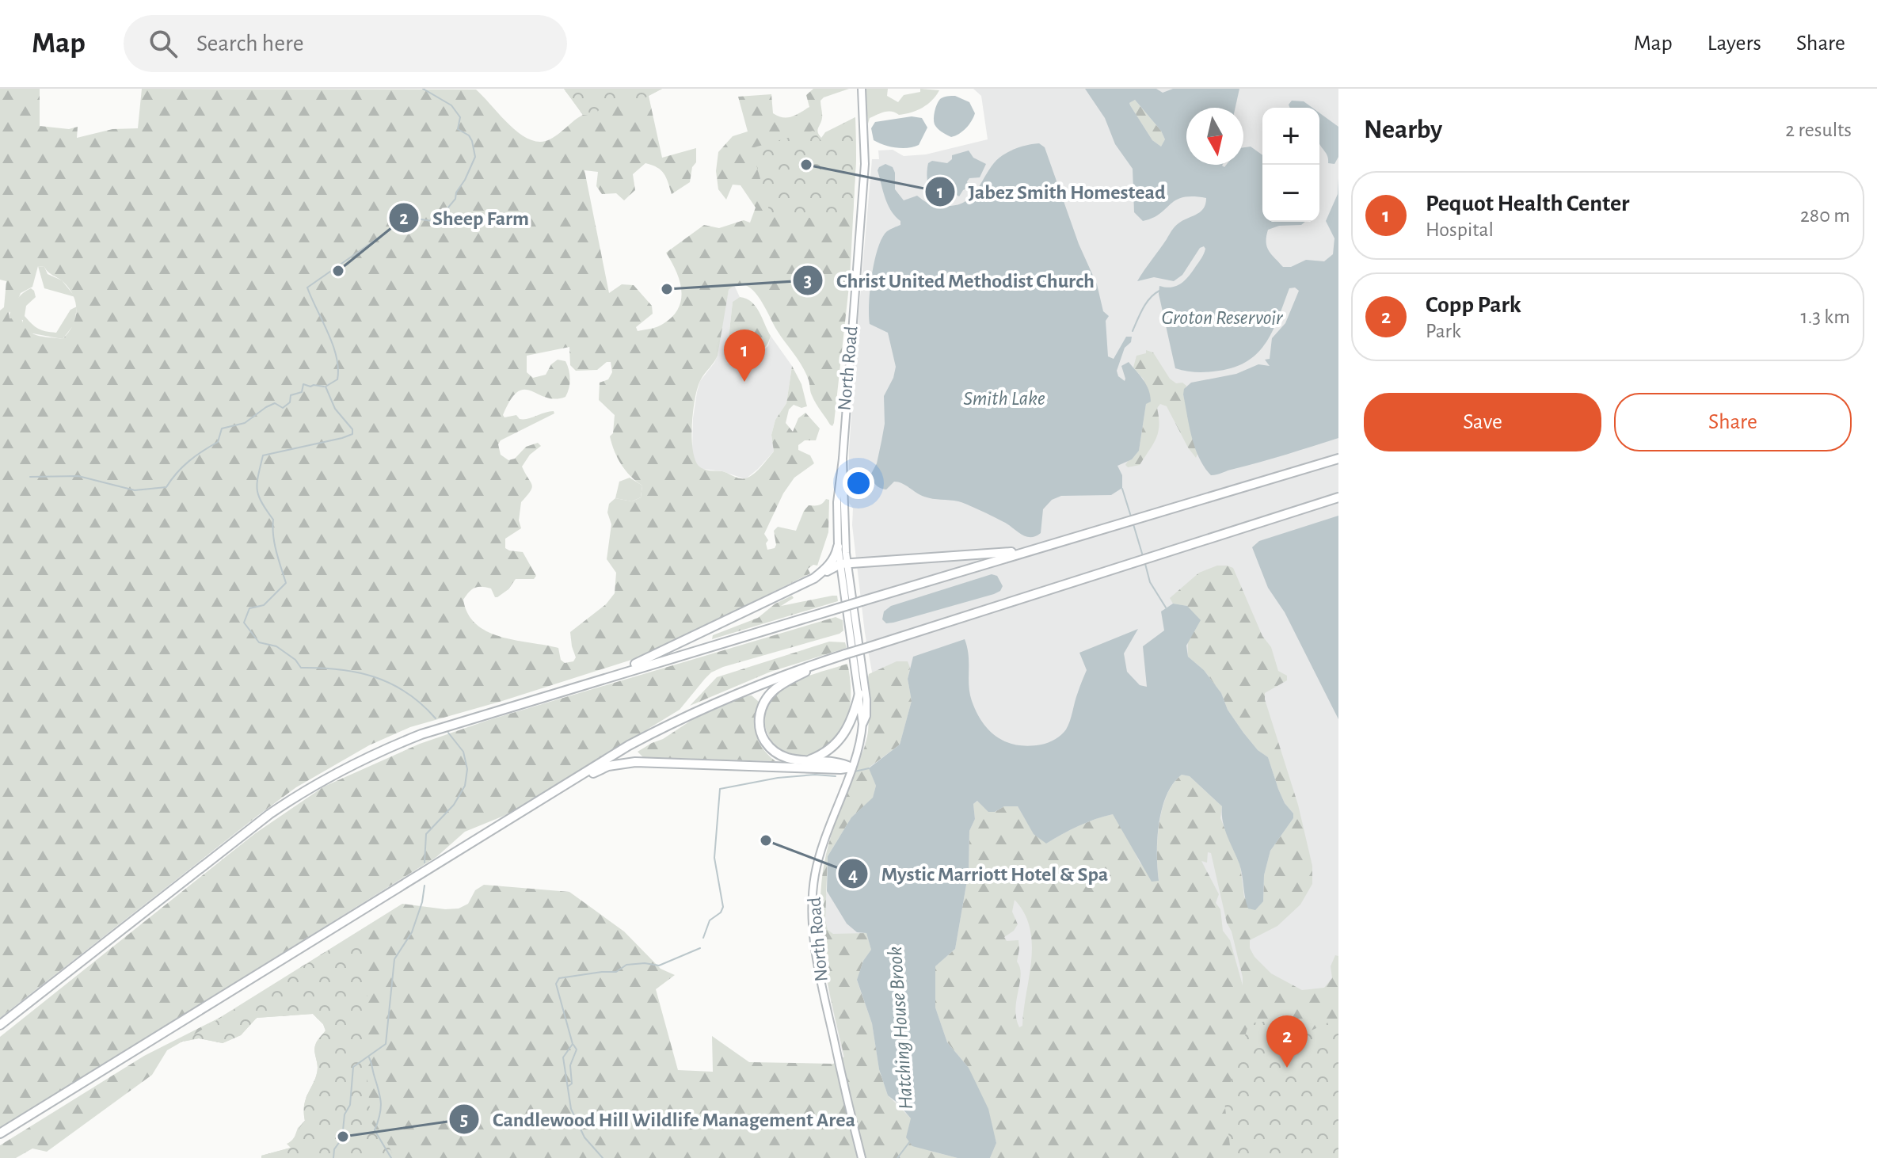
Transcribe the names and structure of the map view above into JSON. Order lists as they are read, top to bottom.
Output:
{
  "streets": {
    "main road": ["North Road"]
  },
  "water": ["Groton Reservoir", "Smith Lake", "Hatching House Brook"],
  "places": [
    "Jabez Smith Homestead",
    "Sheep Farm",
    "Christ United Methodist Church",
    "Mystic Marriott Hotel & Spa",
    "Candlewood Hill Wildlife Management Area"
  ],
  "north": "bottom",
  "page": {
    "header": "Map",
    "search": "Search here",
    "nav": ["Map", "Layers", "Share"],
    "heading": ["Nearby", "2 results"],
    "map_buttons": ["+", "−"],
    "list": [
      {
        "mark": "1",
        "name": "Pequot Health Center",
        "note": "Hospital",
        "value": "280 m"
      },
      {
        "mark": "2",
        "name": "Copp Park",
        "note": "Park",
        "value": "1.3 km"
      }
    ],
    "pins": ["1", "2"],
    "buttons": ["Save", "Share"]
  }
}
